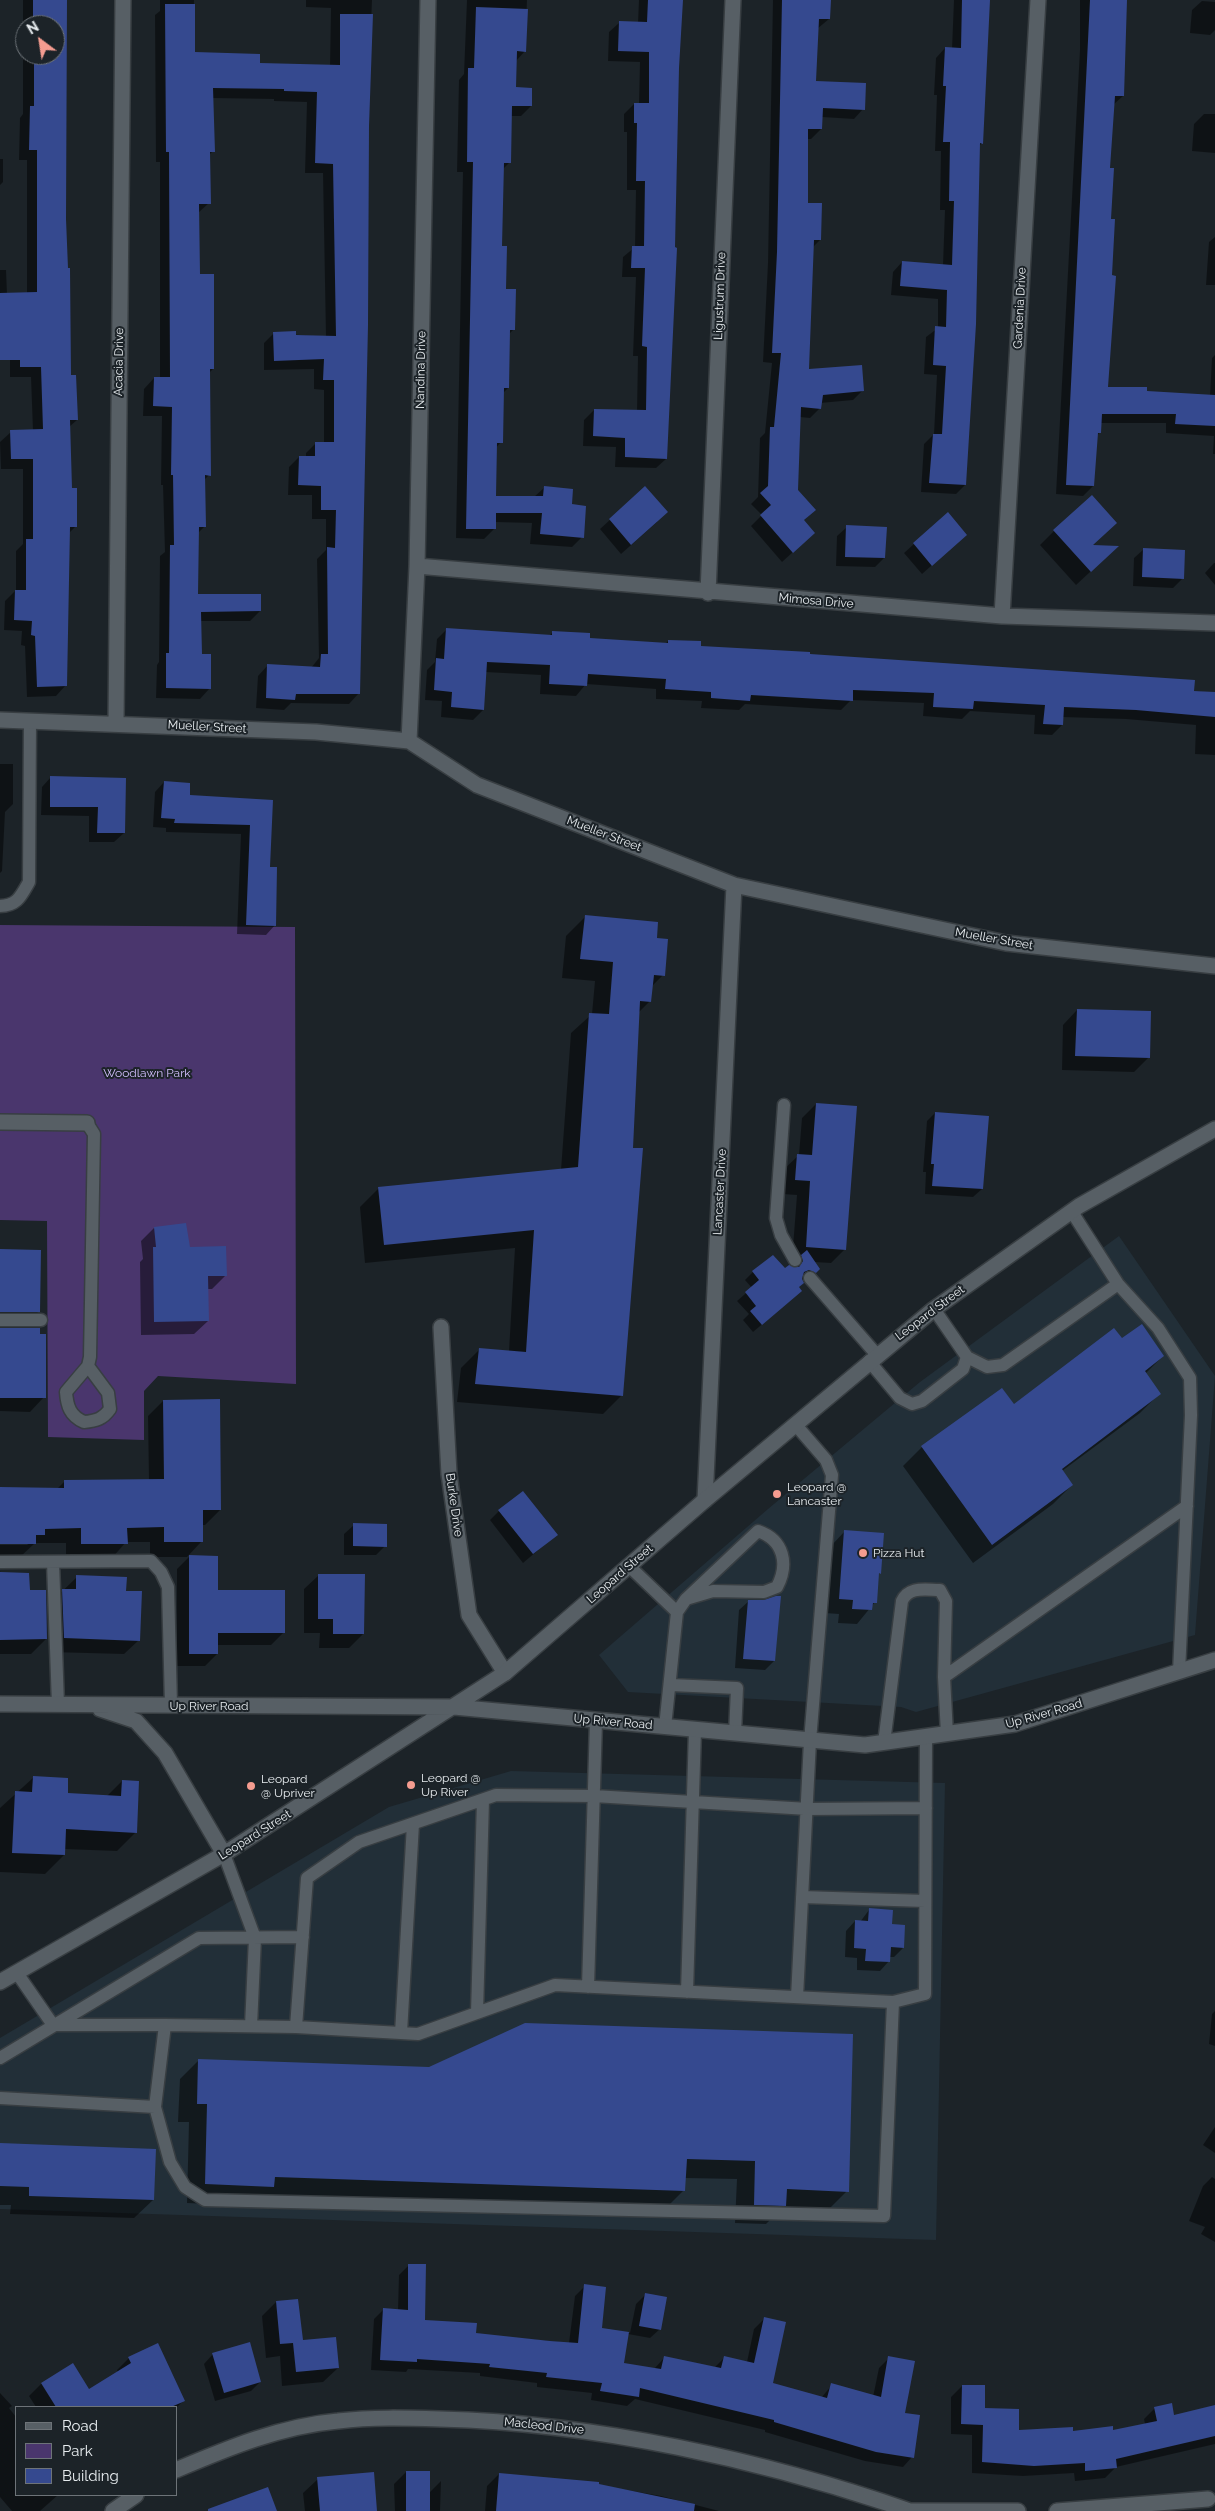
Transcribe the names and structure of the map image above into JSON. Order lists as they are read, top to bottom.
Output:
{
  "streets": {
    "street": [
      "Ligustrum Drive",
      "Gardenia Drive",
      "Acacia Drive",
      "Nandina Drive",
      "Mimosa Drive",
      "Mueller Street",
      "Lancaster Drive",
      "Leopard Street",
      "Burke Drive",
      "Up River Road",
      "Macleod Drive"
    ]
  },
  "crossings": [
    ["Ligustrum Drive", "Mimosa Drive"],
    ["Gardenia Drive", "Mimosa Drive"],
    ["Acacia Drive", "Mueller Street"],
    ["Nandina Drive", "Mimosa Drive"],
    ["Nandina Drive", "Mueller Street"],
    ["Mueller Street", "Lancaster Drive"],
    ["Lancaster Drive", "Leopard Street"],
    ["Leopard Street", "Burke Drive"],
    ["Leopard Street", "Up River Road"]
  ],
  "parks": ["Woodlawn Park"],
  "places": [
    "Leopard @ Lancaster",
    "Pizza Hut",
    "Leopard @ Up River",
    "Leopard @ Upriver"
  ],
  "legend": ["Road", "Park", "Building"],
  "north": "top left"
}
